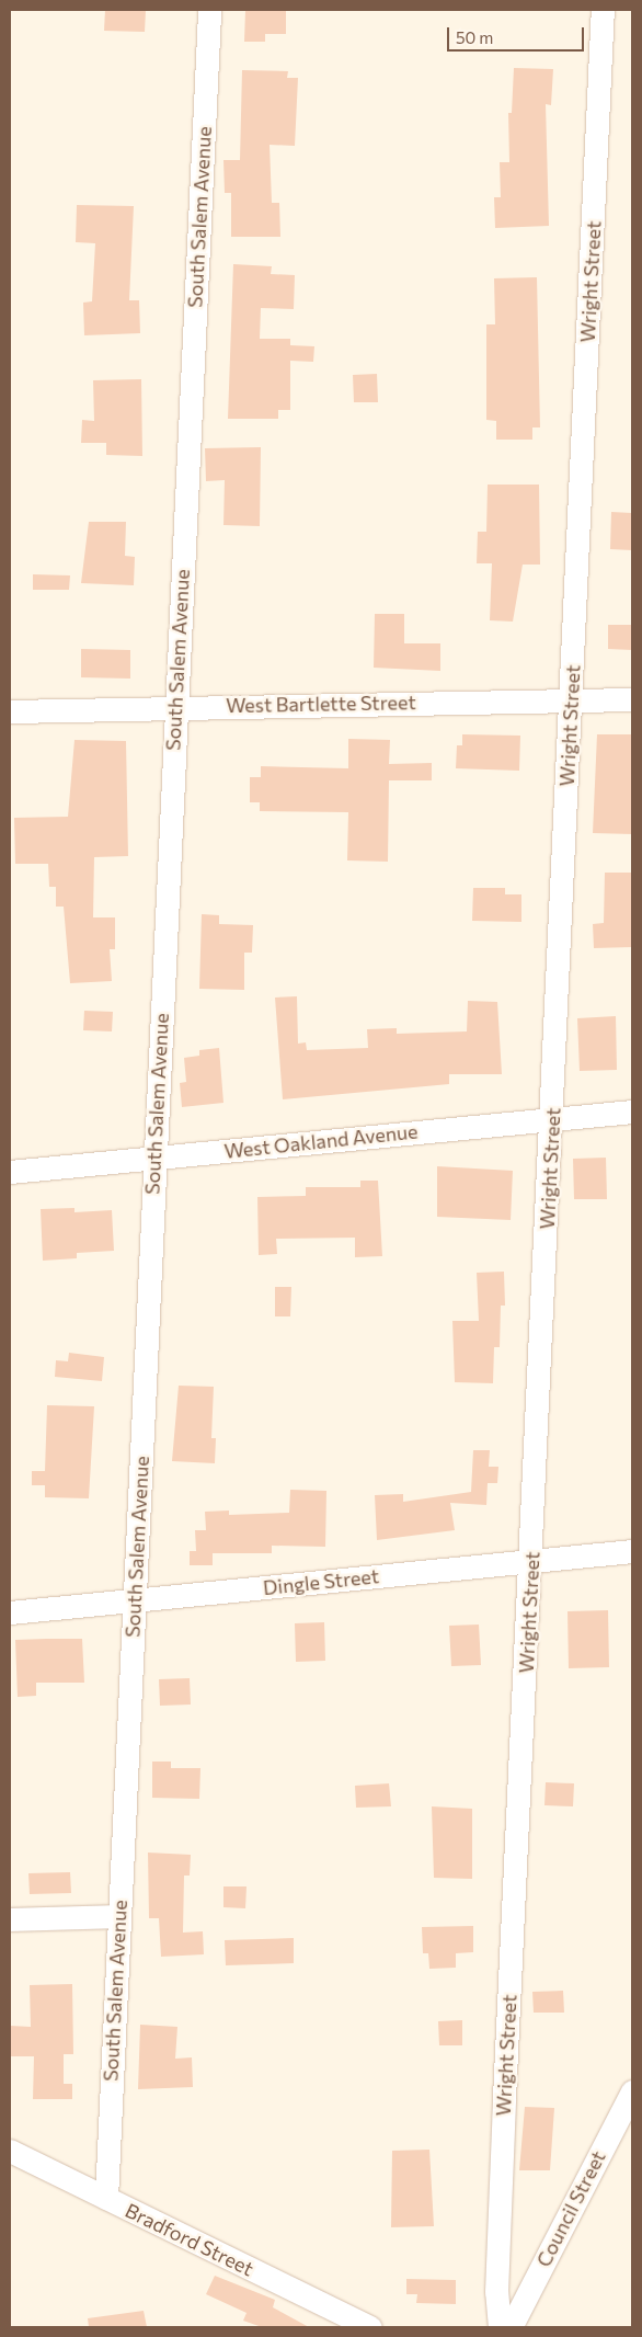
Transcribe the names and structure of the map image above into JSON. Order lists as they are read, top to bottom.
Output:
{
  "streets": {
    "street": [
      "South Salem Avenue",
      "Wright Street",
      "West Bartlette Street",
      "West Oakland Avenue",
      "Dingle Street",
      "Council Street",
      "Bradford Street"
    ]
  },
  "crossings": [
    ["South Salem Avenue", "West Bartlette Street"],
    ["South Salem Avenue", "West Oakland Avenue"],
    ["South Salem Avenue", "Dingle Street"],
    ["South Salem Avenue", "Bradford Street"],
    ["Wright Street", "West Bartlette Street"],
    ["Wright Street", "West Oakland Avenue"],
    ["Wright Street", "Dingle Street"]
  ],
  "scale_bar": "50 m"
}
